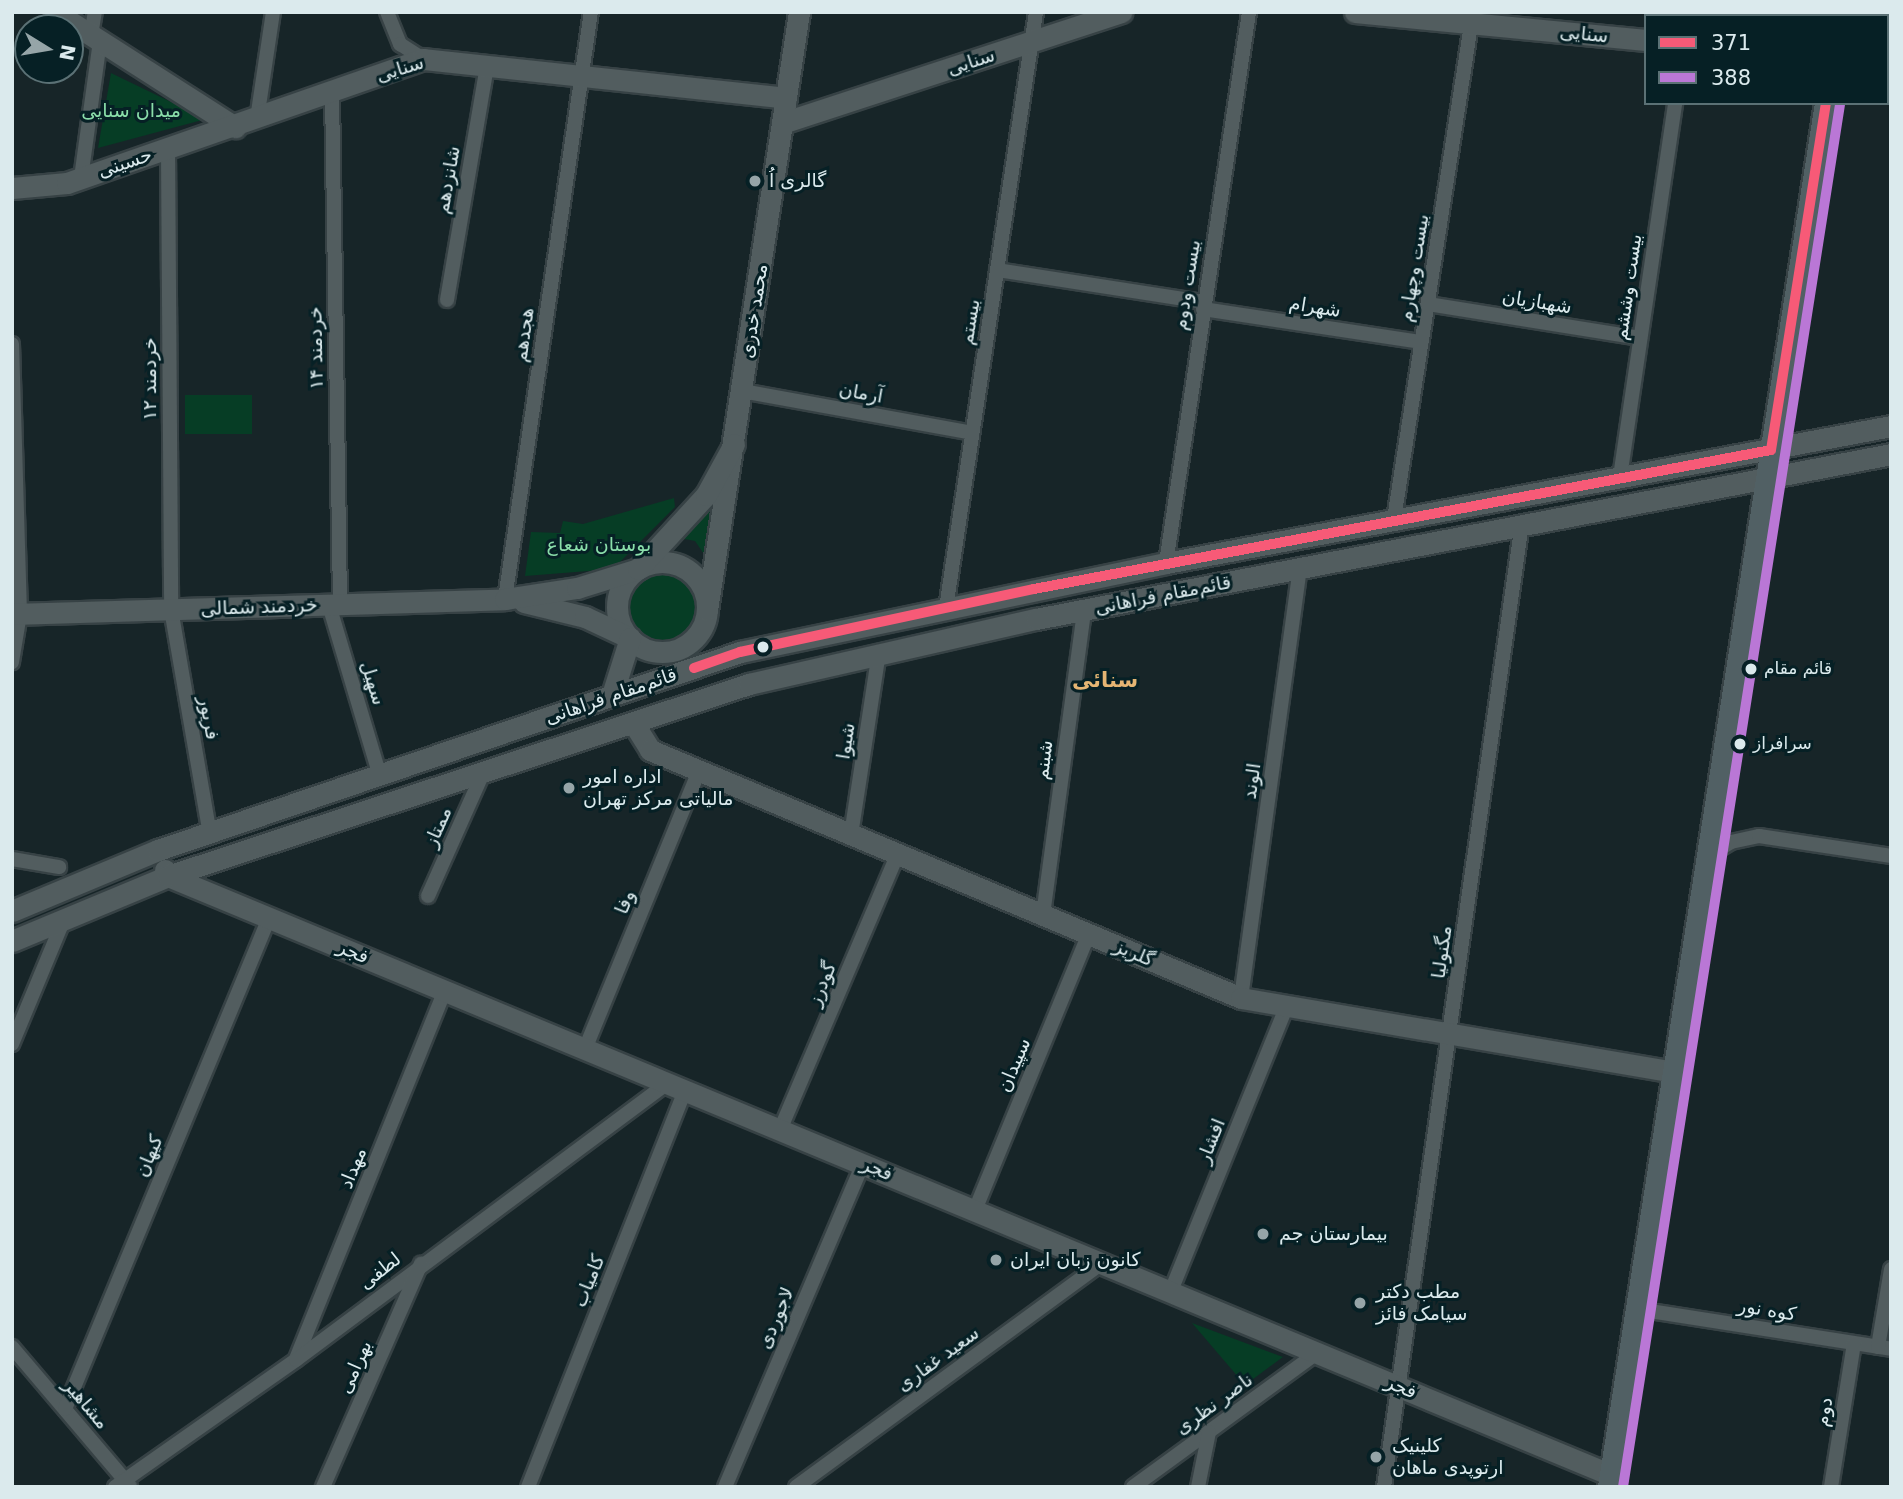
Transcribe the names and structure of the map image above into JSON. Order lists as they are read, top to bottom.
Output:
{
  "streets": {
    "street": [
      "سنایی",
      "حسینی",
      "شانزدهم",
      "بیست وچهارم",
      "بیست ودوم",
      "بیست وششم",
      "شهبازیان",
      "شهرام",
      "محمد خدری",
      "بیستم",
      "هجدهم",
      "خردمند ۱۴",
      "خردمند ۱۲",
      "آرمان",
      "قائم‌مقام فراهانی",
      "خردمند شمالی",
      "سهیل",
      "فریور",
      "شیوا",
      "شبنم",
      "الوند",
      "ممتاز",
      "وفا",
      "فجر",
      "مگنولیا",
      "گلریز",
      "گودرز",
      "سپیدان",
      "افشار",
      "کیهان",
      "مهداد",
      "لطفی",
      "کامیاب",
      "کوه نور",
      "لاجوردی",
      "سعید غفاری",
      "بهرامی",
      "مشاهیر",
      "ناصر نظری",
      "دوم"
    ]
  },
  "crossings": [
    ["سنایی", "حسینی"],
    ["سنایی", "شانزدهم"],
    ["سنایی", "بیست وچهارم"],
    ["سنایی", "محمد خدری"],
    ["سنایی", "بیستم"],
    ["سنایی", "هجدهم"],
    ["سنایی", "خردمند ۱۴"],
    ["حسینی", "خردمند ۱۲"],
    ["بیست وچهارم", "شهبازیان"],
    ["بیست وچهارم", "شهرام"],
    ["بیست وچهارم", "قائم‌مقام فراهانی"],
    ["بیست ودوم", "شهرام"],
    ["بیست ودوم", "قائم‌مقام فراهانی"],
    ["بیست وششم", "شهبازیان"],
    ["بیست وششم", "قائم‌مقام فراهانی"],
    ["شهرام", "بیستم"],
    ["محمد خدری", "آرمان"],
    ["محمد خدری", "قائم‌مقام فراهانی"],
    ["محمد خدری", "خردمند شمالی"],
    ["بیستم", "آرمان"],
    ["بیستم", "قائم‌مقام فراهانی"],
    ["هجدهم", "خردمند شمالی"],
    ["خردمند ۱۴", "خردمند شمالی"],
    ["خردمند ۱۴", "سهیل"],
    ["خردمند ۱۲", "خردمند شمالی"],
    ["خردمند ۱۲", "فریور"],
    ["قائم‌مقام فراهانی", "سهیل"],
    ["قائم‌مقام فراهانی", "فریور"],
    ["قائم‌مقام فراهانی", "شیوا"],
    ["قائم‌مقام فراهانی", "شبنم"],
    ["قائم‌مقام فراهانی", "الوند"],
    ["قائم‌مقام فراهانی", "ممتاز"],
    ["قائم‌مقام فراهانی", "فجر"],
    ["قائم‌مقام فراهانی", "مگنولیا"],
    ["قائم‌مقام فراهانی", "گلریز"],
    ["خردمند شمالی", "سهیل"],
    ["خردمند شمالی", "فریور"],
    ["شیوا", "گلریز"],
    ["شبنم", "گلریز"],
    ["الوند", "گلریز"],
    ["وفا", "فجر"],
    ["وفا", "گلریز"],
    ["فجر", "مگنولیا"],
    ["فجر", "گودرز"],
    ["فجر", "سپیدان"],
    ["فجر", "افشار"],
    ["فجر", "کیهان"],
    ["فجر", "مهداد"],
    ["فجر", "لطفی"],
    ["فجر", "کامیاب"],
    ["فجر", "لاجوردی"],
    ["فجر", "سعید غفاری"],
    ["فجر", "ناصر نظری"],
    ["مگنولیا", "گلریز"],
    ["گلریز", "گودرز"],
    ["گلریز", "سپیدان"],
    ["گلریز", "افشار"],
    ["کیهان", "مشاهیر"],
    ["مهداد", "لطفی"],
    ["لطفی", "کامیاب"],
    ["لطفی", "بهرامی"],
    ["لطفی", "مشاهیر"],
    ["کوه نور", "دوم"]
  ],
  "districts": ["سنائی"],
  "parks": ["میدان سنایی", "بوستان شعاع"],
  "places": [
    "گالری اُ",
    "قائم مقام",
    "سرافراز",
    "اداره امور مالیاتی مرکز تهران",
    "بیمارستان جم",
    "کانون زبان ایران",
    "مطب دکتر سیامک فائز",
    "کلینیک ارتوپدی ماهان"
  ],
  "lines": ["transit line 371", "transit line 388"],
  "legend": ["371", "388"],
  "north": "right"
}
